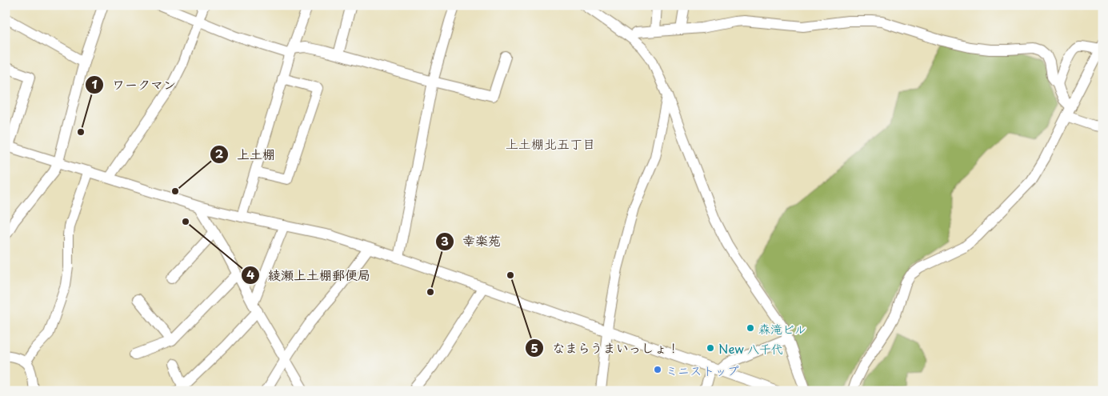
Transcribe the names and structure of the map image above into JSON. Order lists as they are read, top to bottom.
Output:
{
  "districts": ["上土棚北五丁目"],
  "places": [
    "ワークマン",
    "上土棚",
    "綾瀬上土棚郵便局",
    "なまらうまいっしょ！",
    "幸楽苑",
    "森滝ビル",
    "New 八千代",
    "ミニストップ"
  ]
}
